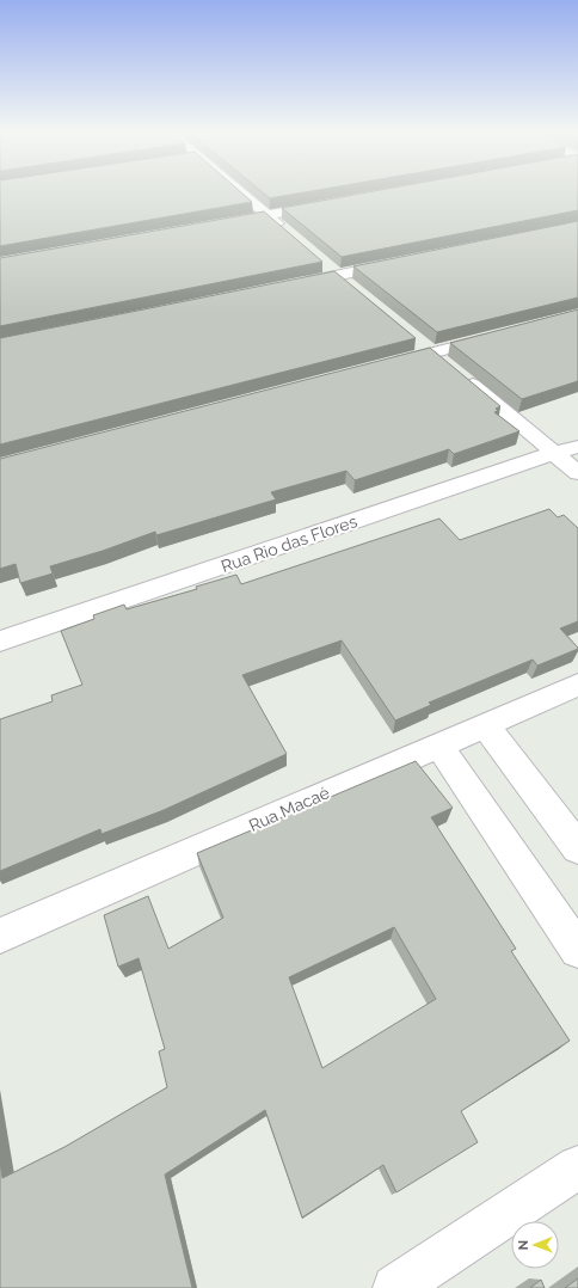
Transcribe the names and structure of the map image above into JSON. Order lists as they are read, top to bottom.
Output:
{
  "streets": {
    "street": ["Rua Rio das Flores", "Rua Macaé"]
  },
  "north": "left"
}
